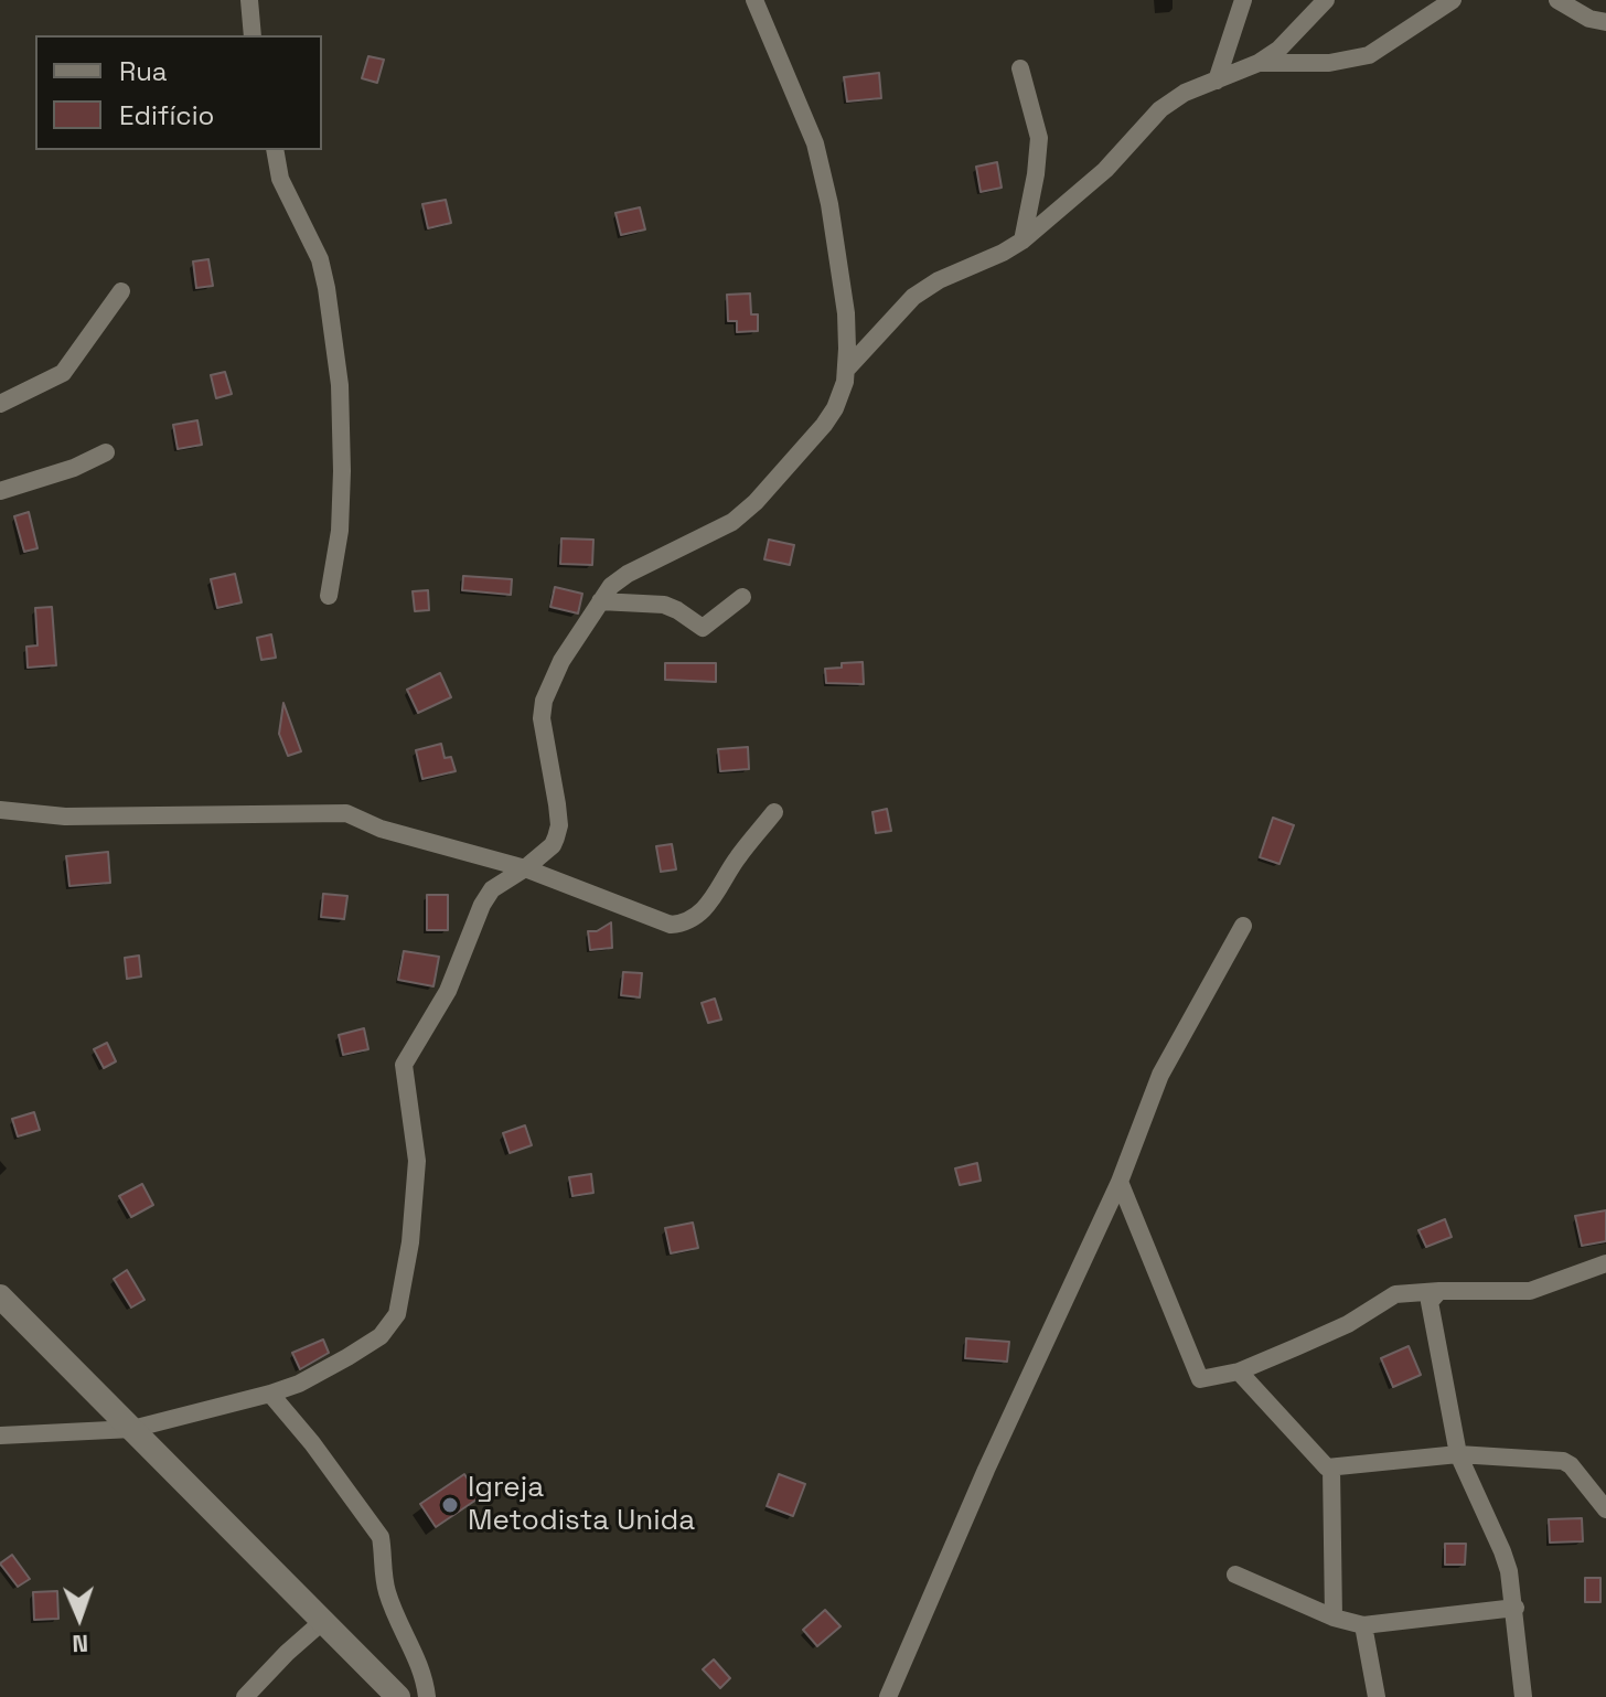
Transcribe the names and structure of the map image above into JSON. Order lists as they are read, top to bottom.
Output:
{
  "places": ["Igreja Metodista Unida"],
  "legend": ["Rua", "Edifício"],
  "north": "bottom"
}
